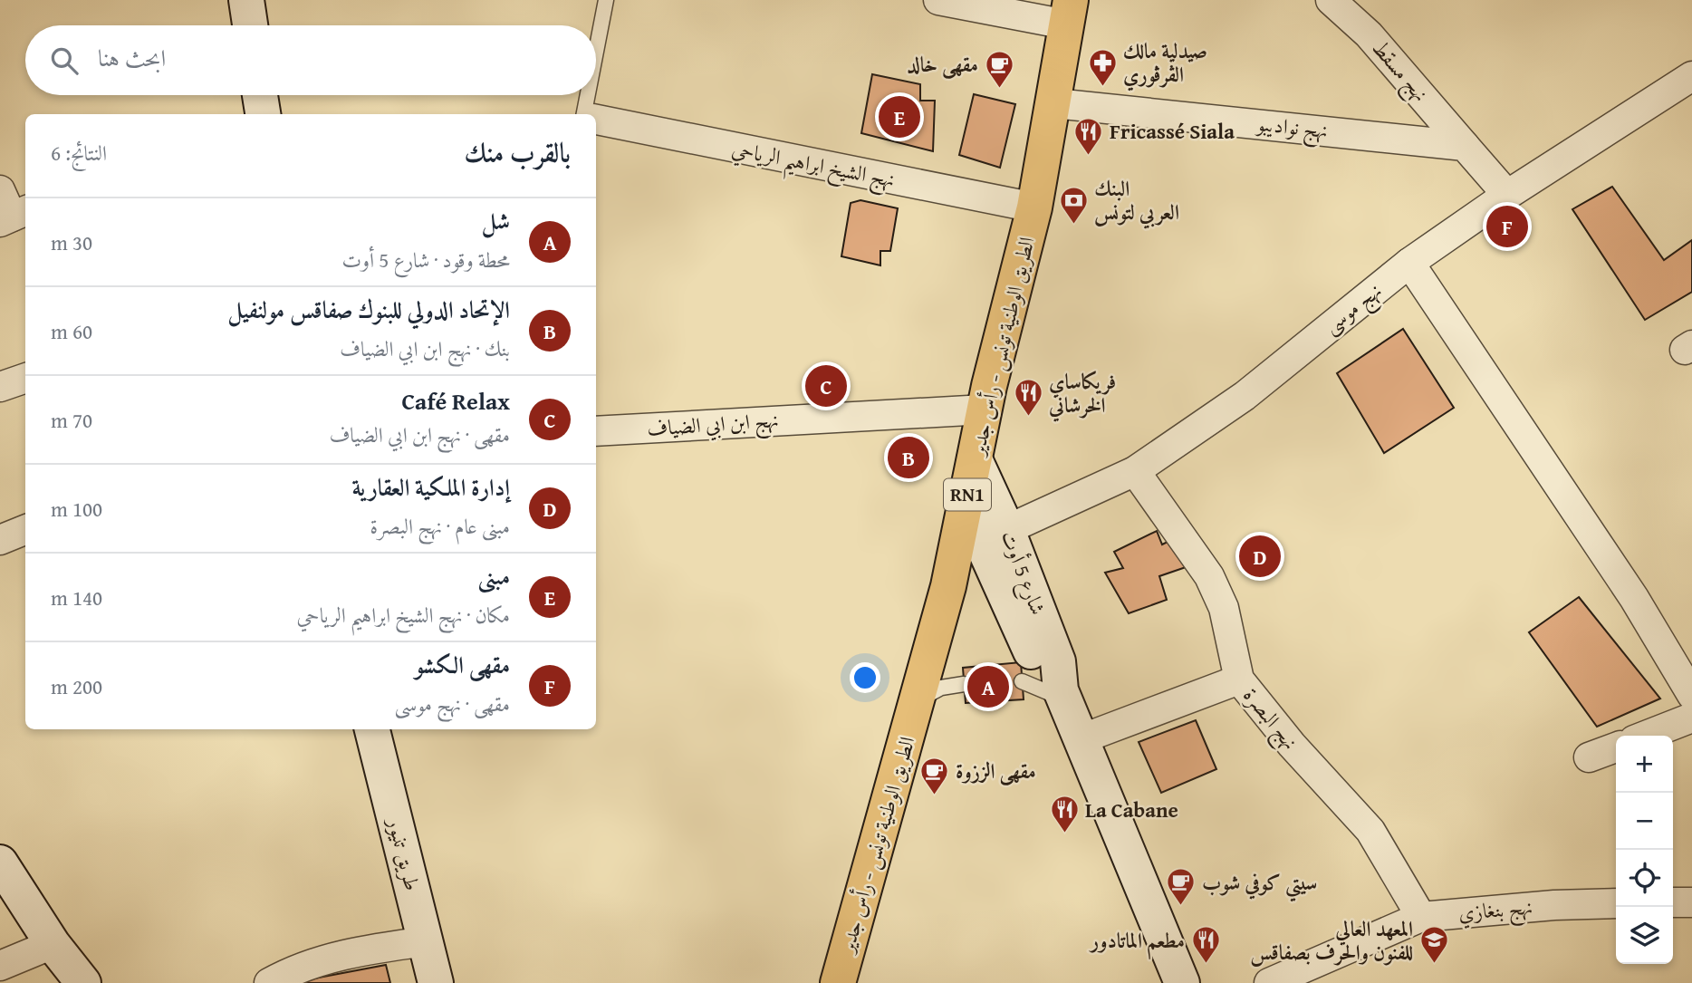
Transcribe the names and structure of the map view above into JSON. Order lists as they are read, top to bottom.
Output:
{
  "streets": {
    "main road": [
      "الطريق الوطنية تونس - رأس جدير",
      "RN1",
      "شارع 5 أوت",
      "طريق تنيور"
    ],
    "street": [
      "نهج مسقط",
      "نهج نواديبو",
      "نهج الشيخ ابراهيم الرياحي",
      "نهج موسى",
      "نهج ابن ابي الضياف",
      "نهج البصرة",
      "نهج بنغازي"
    ]
  },
  "crossings": [
    ["نهج مسقط", "نهج نواديبو"],
    ["نهج نواديبو", "الطريق الوطنية تونس - رأس جدير"],
    ["نهج الشيخ ابراهيم الرياحي", "الطريق الوطنية تونس - رأس جدير"],
    ["نهج موسى", "الطريق الوطنية تونس - رأس جدير"],
    ["نهج موسى", "شارع 5 أوت"],
    ["نهج موسى", "نهج البصرة"],
    ["الطريق الوطنية تونس - رأس جدير", "نهج ابن ابي الضياف"],
    ["الطريق الوطنية تونس - رأس جدير", "شارع 5 أوت"],
    ["نهج البصرة", "نهج بنغازي"]
  ],
  "places": {
    "pharmacy": ["صيدلية مالك الڤرڤوري"],
    "cafe": ["مقهى خالد", "مقهى الززوة", "سيتي كوفي شوب"],
    "restaurant": [
      "Fricassé Siala",
      "فريكاساي الخرشاني",
      "La Cabane",
      "مطعم الماتادور"
    ],
    "bank": ["البنك العربي لتونس"],
    "school or university": ["المعهد العالي للفنون والحرف بصفاقس"]
  },
  "page": {
    "search": "ابحث هنا",
    "pins": [
      "E",
      "F",
      "C",
      "B",
      "D",
      "A"
    ],
    "heading": ["بالقرب منك", "النتائج: 6"],
    "list": [
      {
        "mark": "A",
        "name": "شل",
        "note": "محطة وقود · شارع 5 أوت",
        "value": "30 m"
      },
      {
        "mark": "B",
        "name": "الإتحاد الدولي للبنوك صفاقس مولنفيل",
        "note": "بنك · نهج ابن ابي الضياف",
        "value": "60 m"
      },
      {
        "mark": "C",
        "name": "Café Relax",
        "note": "مقهى · نهج ابن ابي الضياف",
        "value": "70 m"
      },
      {
        "mark": "D",
        "name": "إدارة الملكية العقارية",
        "note": "مبنى عام · نهج البصرة",
        "value": "100 m"
      },
      {
        "mark": "E",
        "name": "مبنى",
        "note": "مكان · نهج الشيخ ابراهيم الرياحي",
        "value": "140 m"
      },
      {
        "mark": "F",
        "name": "مقهى الكشو",
        "note": "مقهى · نهج موسى",
        "value": "200 m"
      }
    ],
    "map_buttons": ["+", "−"]
  }
}
